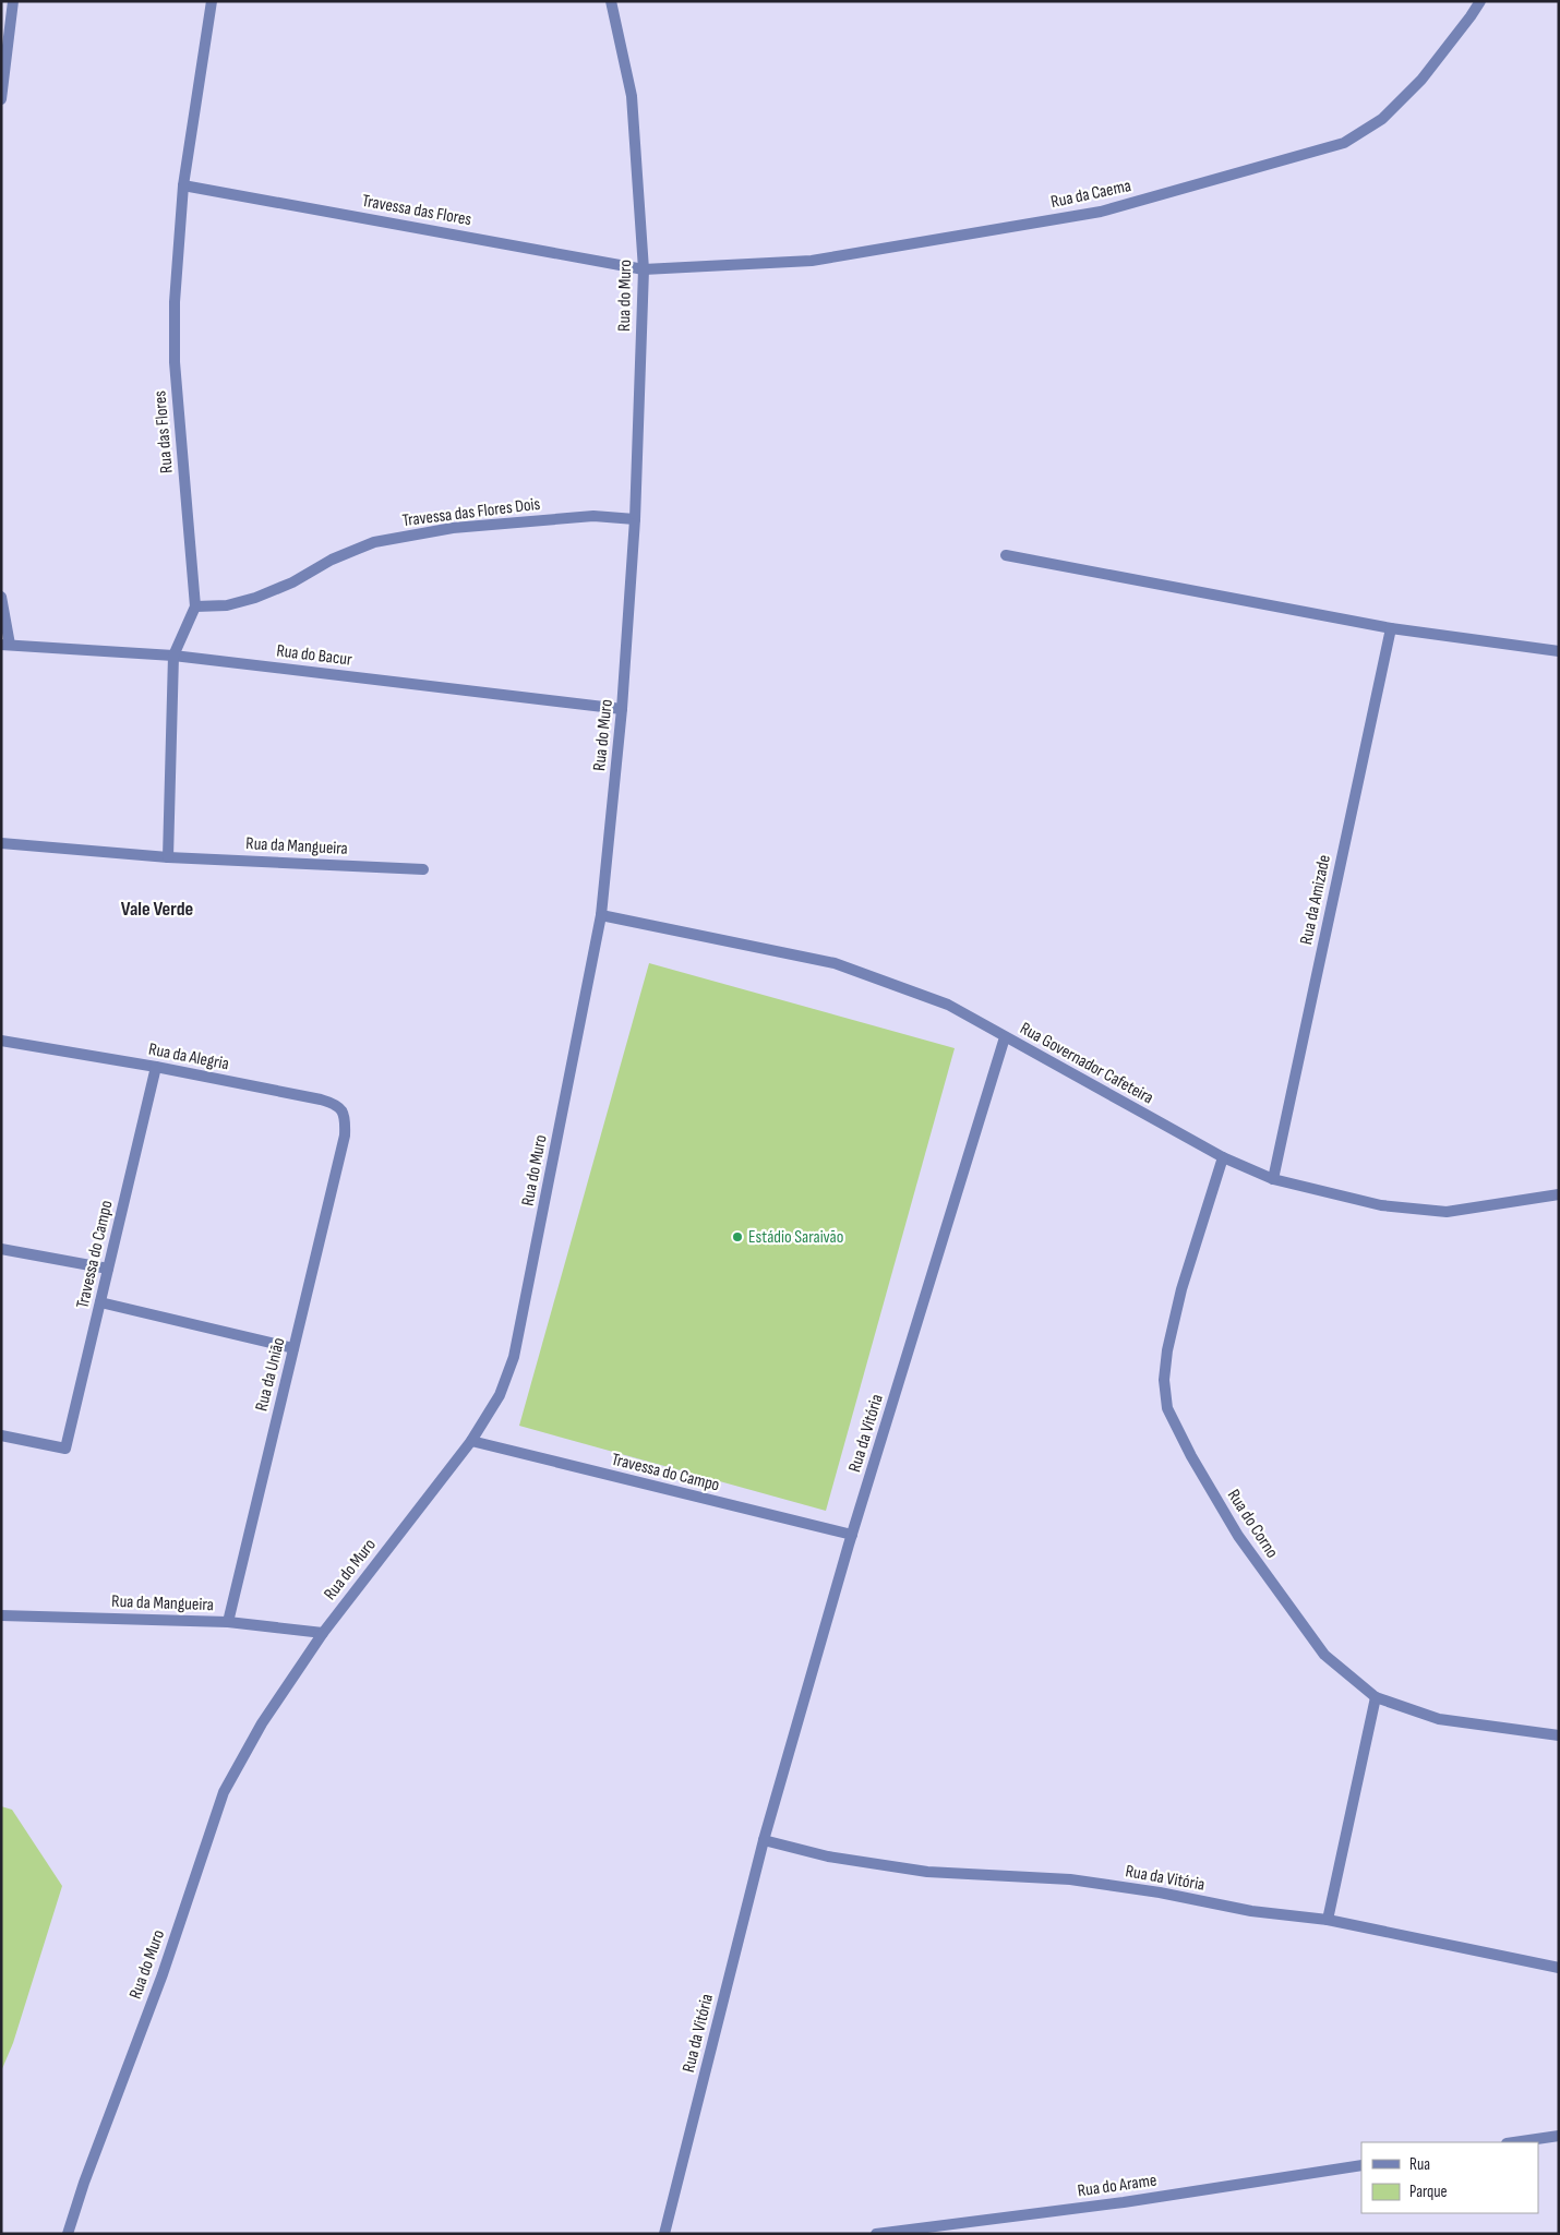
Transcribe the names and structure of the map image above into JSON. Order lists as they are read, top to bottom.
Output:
{
  "streets": {
    "street": [
      "Rua da Caema",
      "Travessa das Flores",
      "Rua do Muro",
      "Rua das Flores",
      "Travessa das Flores Dois",
      "Rua do Bacur",
      "Rua da Mangueira",
      "Rua da Amizade",
      "Rua da Alegria",
      "Rua Governador Cafeteira",
      "Travessa do Campo",
      "Rua da União",
      "Rua da Vitória",
      "Rua do Corno",
      "Rua do Arame"
    ]
  },
  "crossings": [
    ["Rua da Caema", "Travessa das Flores"],
    ["Rua da Caema", "Rua do Muro"],
    ["Travessa das Flores", "Rua do Muro"],
    ["Travessa das Flores", "Rua das Flores"],
    ["Rua do Muro", "Travessa das Flores Dois"],
    ["Rua do Muro", "Rua do Bacur"],
    ["Rua do Muro", "Rua da Mangueira"],
    ["Rua do Muro", "Rua Governador Cafeteira"],
    ["Rua do Muro", "Travessa do Campo"],
    ["Rua das Flores", "Travessa das Flores Dois"],
    ["Rua das Flores", "Rua do Bacur"],
    ["Rua das Flores", "Rua da Mangueira"],
    ["Rua da Mangueira", "Rua da União"],
    ["Rua da Amizade", "Rua Governador Cafeteira"],
    ["Rua da Alegria", "Travessa do Campo"],
    ["Rua da Alegria", "Rua da União"],
    ["Rua Governador Cafeteira", "Rua da Vitória"],
    ["Rua Governador Cafeteira", "Rua do Corno"],
    ["Travessa do Campo", "Rua da Vitória"]
  ],
  "districts": ["Vale Verde"],
  "places": ["Estádio Saraivão"],
  "legend": ["Rua", "Parque"]
}
